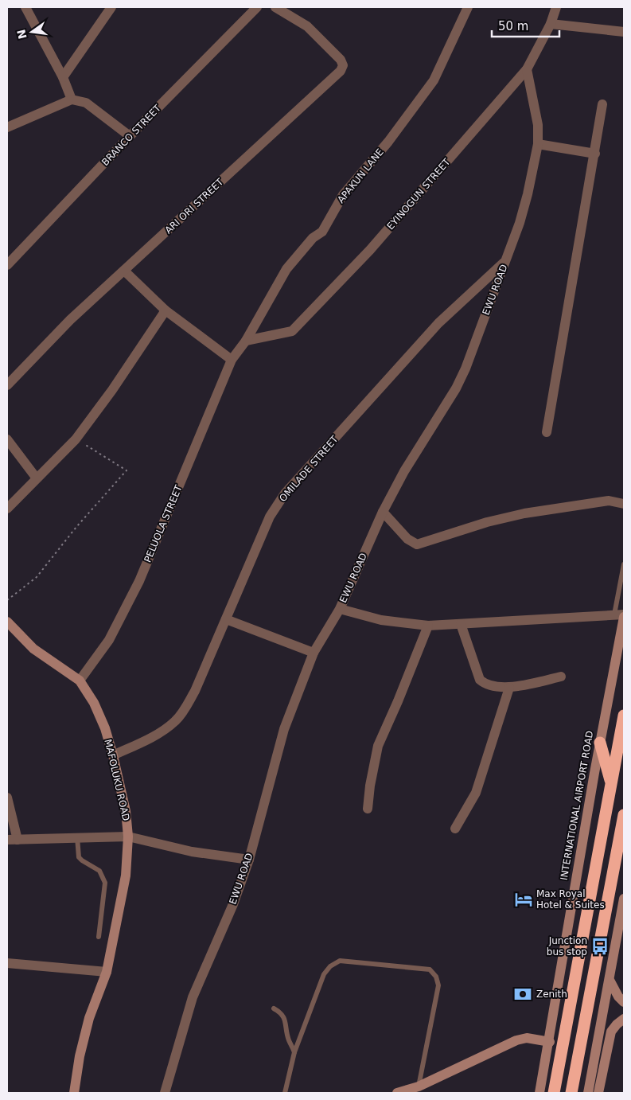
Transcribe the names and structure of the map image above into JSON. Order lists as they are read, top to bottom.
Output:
{
  "streets": {
    "street": [
      "BRANCO STREET",
      "APAKUN LANE",
      "EYINOGUN STREET",
      "ARI ORI STREET",
      "EWU ROAD",
      "OMILADE STREET",
      "PELUOLA STREET",
      "MAFOLUKU ROAD",
      "INTERNATIONAL AIRPORT ROAD"
    ]
  },
  "crossings": [
    ["APAKUN LANE", "EYINOGUN STREET"],
    ["APAKUN LANE", "PELUOLA STREET"],
    ["EYINOGUN STREET", "EWU ROAD"],
    ["EWU ROAD", "OMILADE STREET"],
    ["OMILADE STREET", "MAFOLUKU ROAD"],
    ["PELUOLA STREET", "MAFOLUKU ROAD"]
  ],
  "places": {
    "hotel": ["Max Royal Hotel & Suites"],
    "bus stop": ["Junction bus stop"],
    "bank": ["Zenith"]
  },
  "scale_bar": "50 m",
  "north": "left"
}
